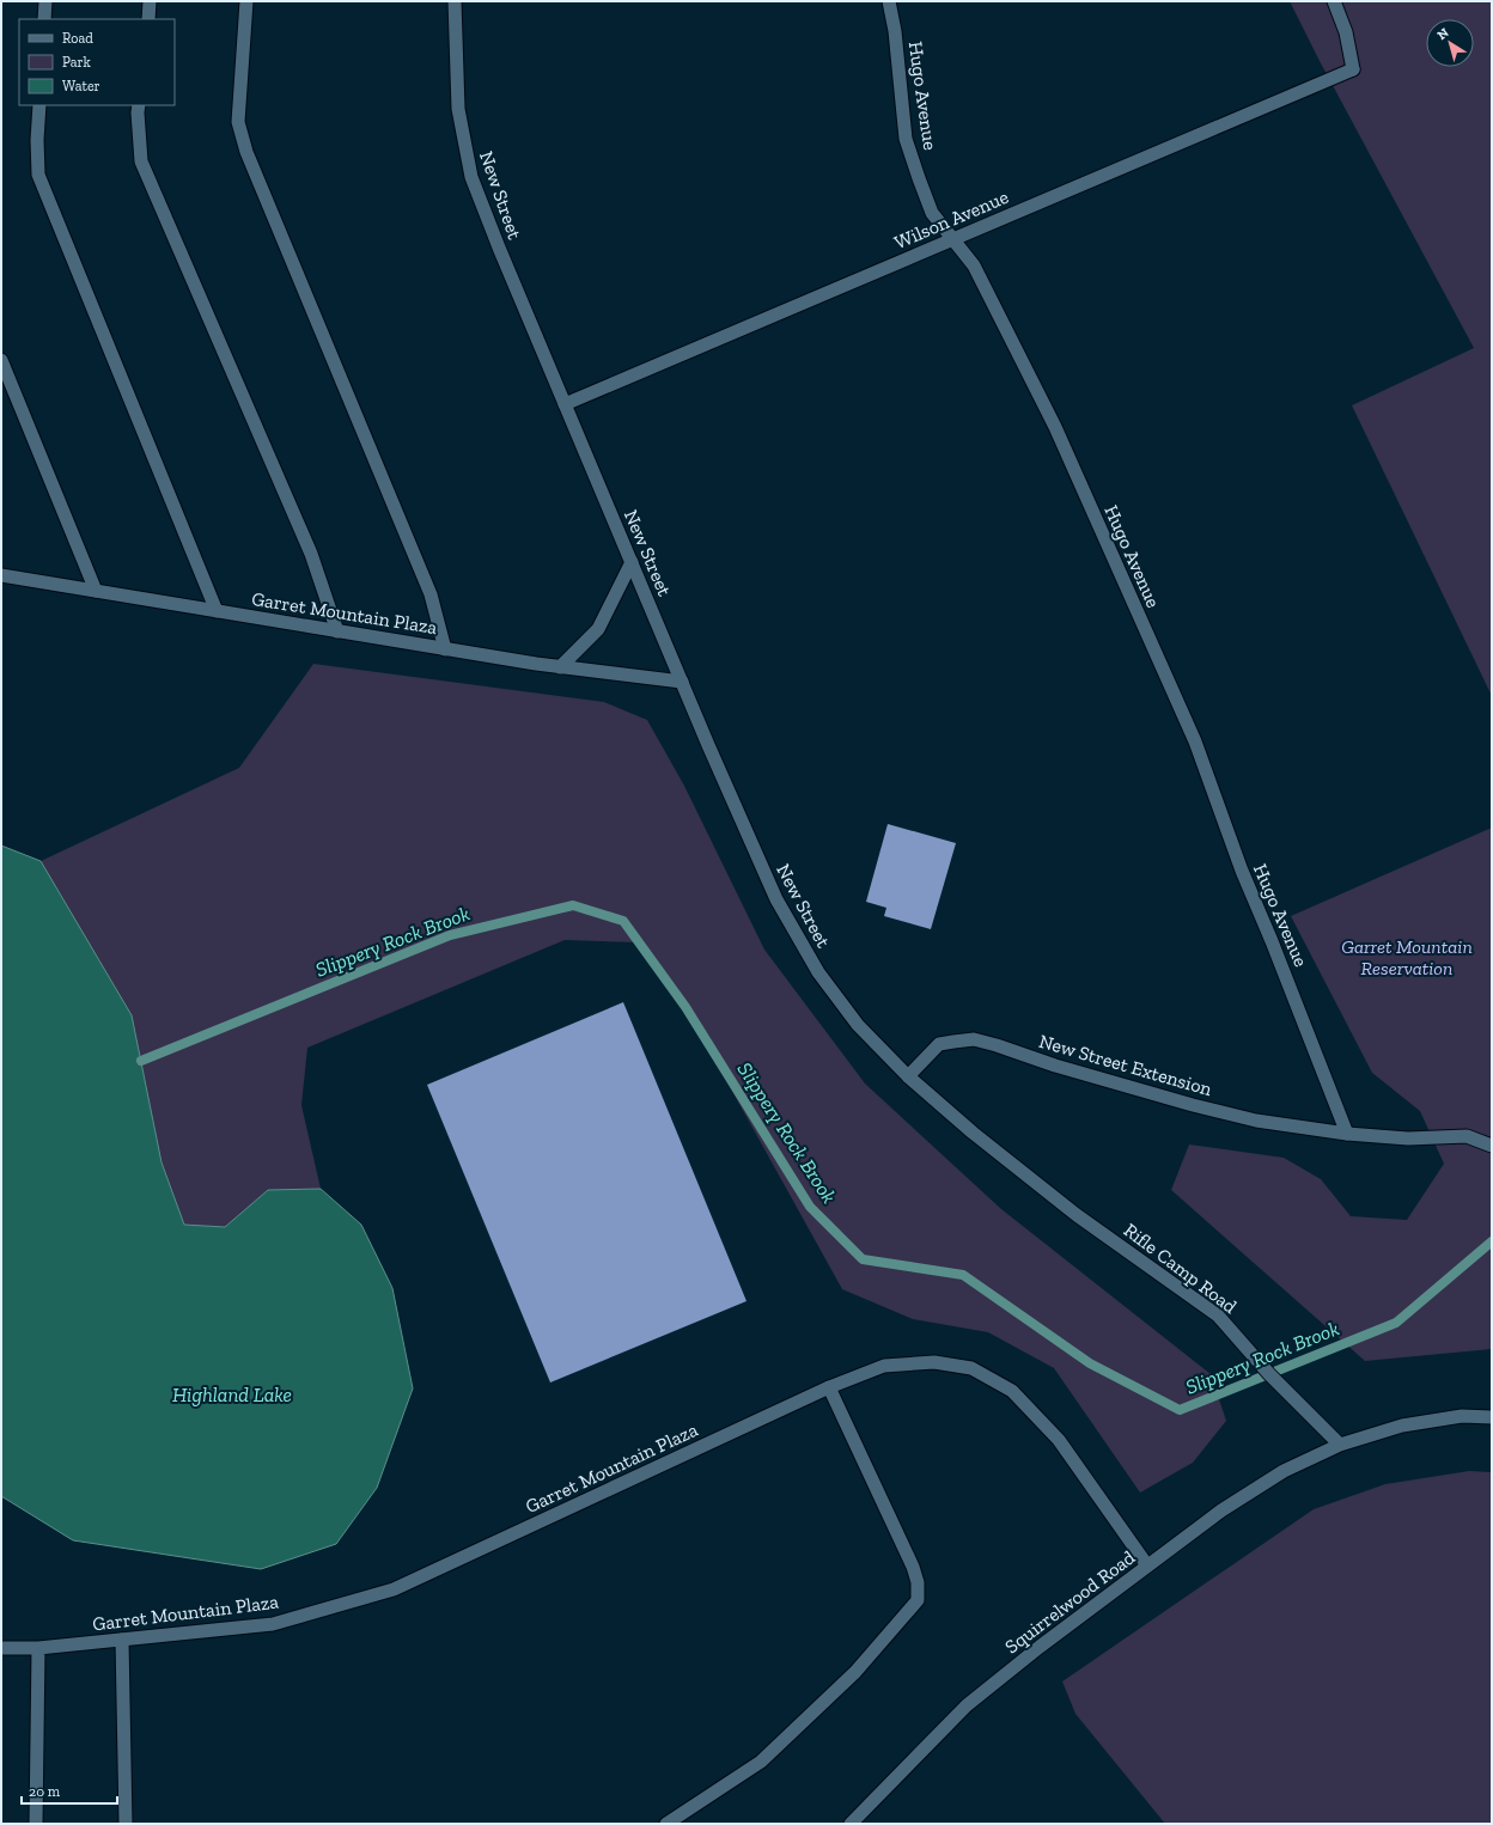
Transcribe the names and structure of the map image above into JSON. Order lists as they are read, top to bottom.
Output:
{
  "streets": {
    "street": [
      "Hugo Avenue",
      "New Street",
      "Wilson Avenue",
      "Garret Mountain Plaza",
      "New Street Extension",
      "Rifle Camp Road",
      "Squirrelwood Road"
    ]
  },
  "crossings": [
    ["Hugo Avenue", "Wilson Avenue"],
    ["Hugo Avenue", "New Street Extension"],
    ["New Street", "Wilson Avenue"],
    ["New Street", "Garret Mountain Plaza"],
    ["New Street", "New Street Extension"],
    ["New Street", "Rifle Camp Road"],
    ["Garret Mountain Plaza", "Squirrelwood Road"],
    ["New Street Extension", "Rifle Camp Road"],
    ["Rifle Camp Road", "Squirrelwood Road"]
  ],
  "water": ["Slippery Rock Brook", "Highland Lake"],
  "parks": ["Garret Mountain Reservation"],
  "legend": ["Road", "Park", "Water"],
  "scale_bar": "20 m",
  "north": "top left"
}
